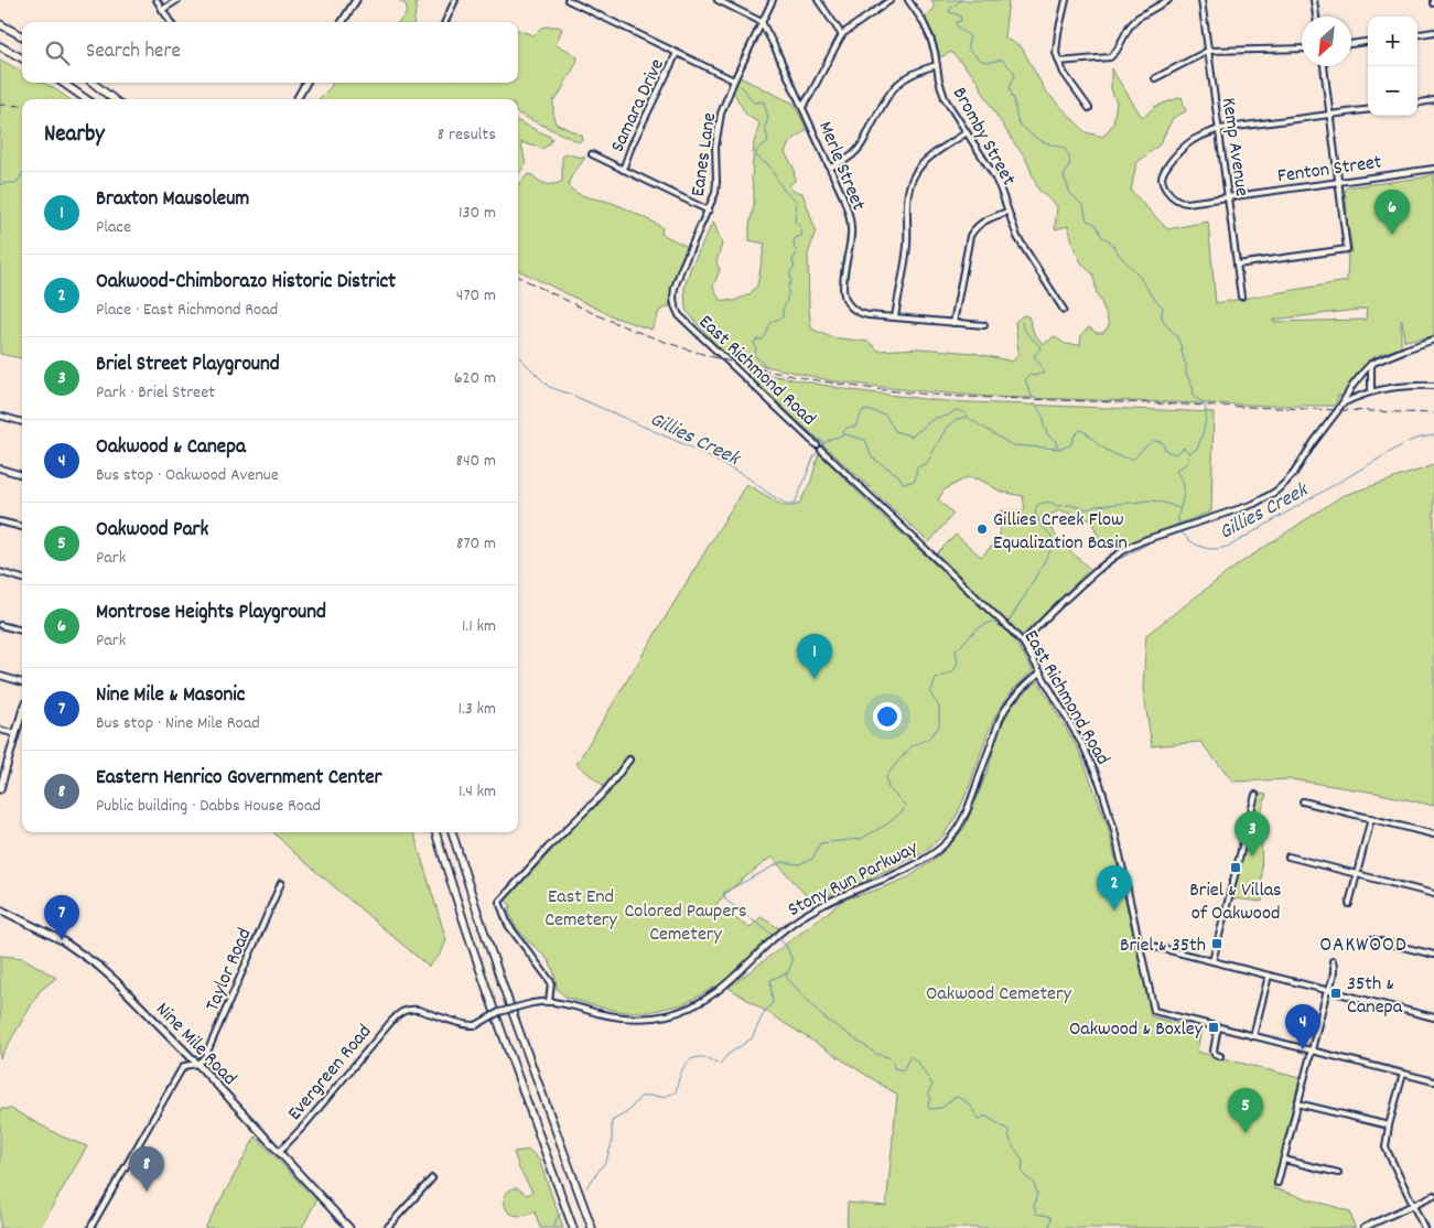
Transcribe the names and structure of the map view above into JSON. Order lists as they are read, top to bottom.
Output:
{
  "streets": {
    "main road": ["Nine Mile Road"],
    "street": [
      "Samara Drive",
      "Bromby Street",
      "Kemp Avenue",
      "Eanes Lane",
      "Merle Street",
      "Fenton Street",
      "East Richmond Road",
      "Stony Run Parkway",
      "Taylor Road",
      "Evergreen Road"
    ]
  },
  "crossings": [
    ["Kemp Avenue", "Fenton Street"],
    ["Eanes Lane", "Merle Street"],
    ["Eanes Lane", "East Richmond Road"],
    ["East Richmond Road", "Stony Run Parkway"],
    ["Stony Run Parkway", "Evergreen Road"],
    ["Taylor Road", "Nine Mile Road"],
    ["Nine Mile Road", "Evergreen Road"]
  ],
  "districts": ["OAKWOOD"],
  "water": ["Gillies Creek"],
  "parks": ["East End Cemetery", "Colored Paupers Cemetery", "Oakwood Cemetery"],
  "places": {
    "other": ["Gillies Creek Flow Equalization Basin"],
    "transit": [
      "Briel & Villas of Oakwood",
      "Briel & 35th",
      "35th & Canepa",
      "Oakwood & Boxley"
    ]
  },
  "north": "bottom left",
  "page": {
    "map_buttons": ["+", "−"],
    "search": "Search here",
    "heading": ["Nearby", "8 results"],
    "list": [
      {
        "mark": "1",
        "name": "Braxton Mausoleum",
        "note": "Place",
        "value": "130 m"
      },
      {
        "mark": "2",
        "name": "Oakwood-Chimborazo Historic District",
        "note": "Place · East Richmond Road",
        "value": "470 m"
      },
      {
        "mark": "3",
        "name": "Briel Street Playground",
        "note": "Park · Briel Street",
        "value": "620 m"
      },
      {
        "mark": "4",
        "name": "Oakwood & Canepa",
        "note": "Bus stop · Oakwood Avenue",
        "value": "840 m"
      },
      {
        "mark": "5",
        "name": "Oakwood Park",
        "note": "Park",
        "value": "870 m"
      },
      {
        "mark": "6",
        "name": "Montrose Heights Playground",
        "note": "Park",
        "value": "1.1 km"
      },
      {
        "mark": "7",
        "name": "Nine Mile & Masonic",
        "note": "Bus stop · Nine Mile Road",
        "value": "1.3 km"
      },
      {
        "mark": "8",
        "name": "Eastern Henrico Government Center",
        "note": "Public building · Dabbs House Road",
        "value": "1.4 km"
      }
    ],
    "pins": [
      "6",
      "1",
      "3",
      "2",
      "7",
      "4",
      "5",
      "8"
    ]
  }
}
